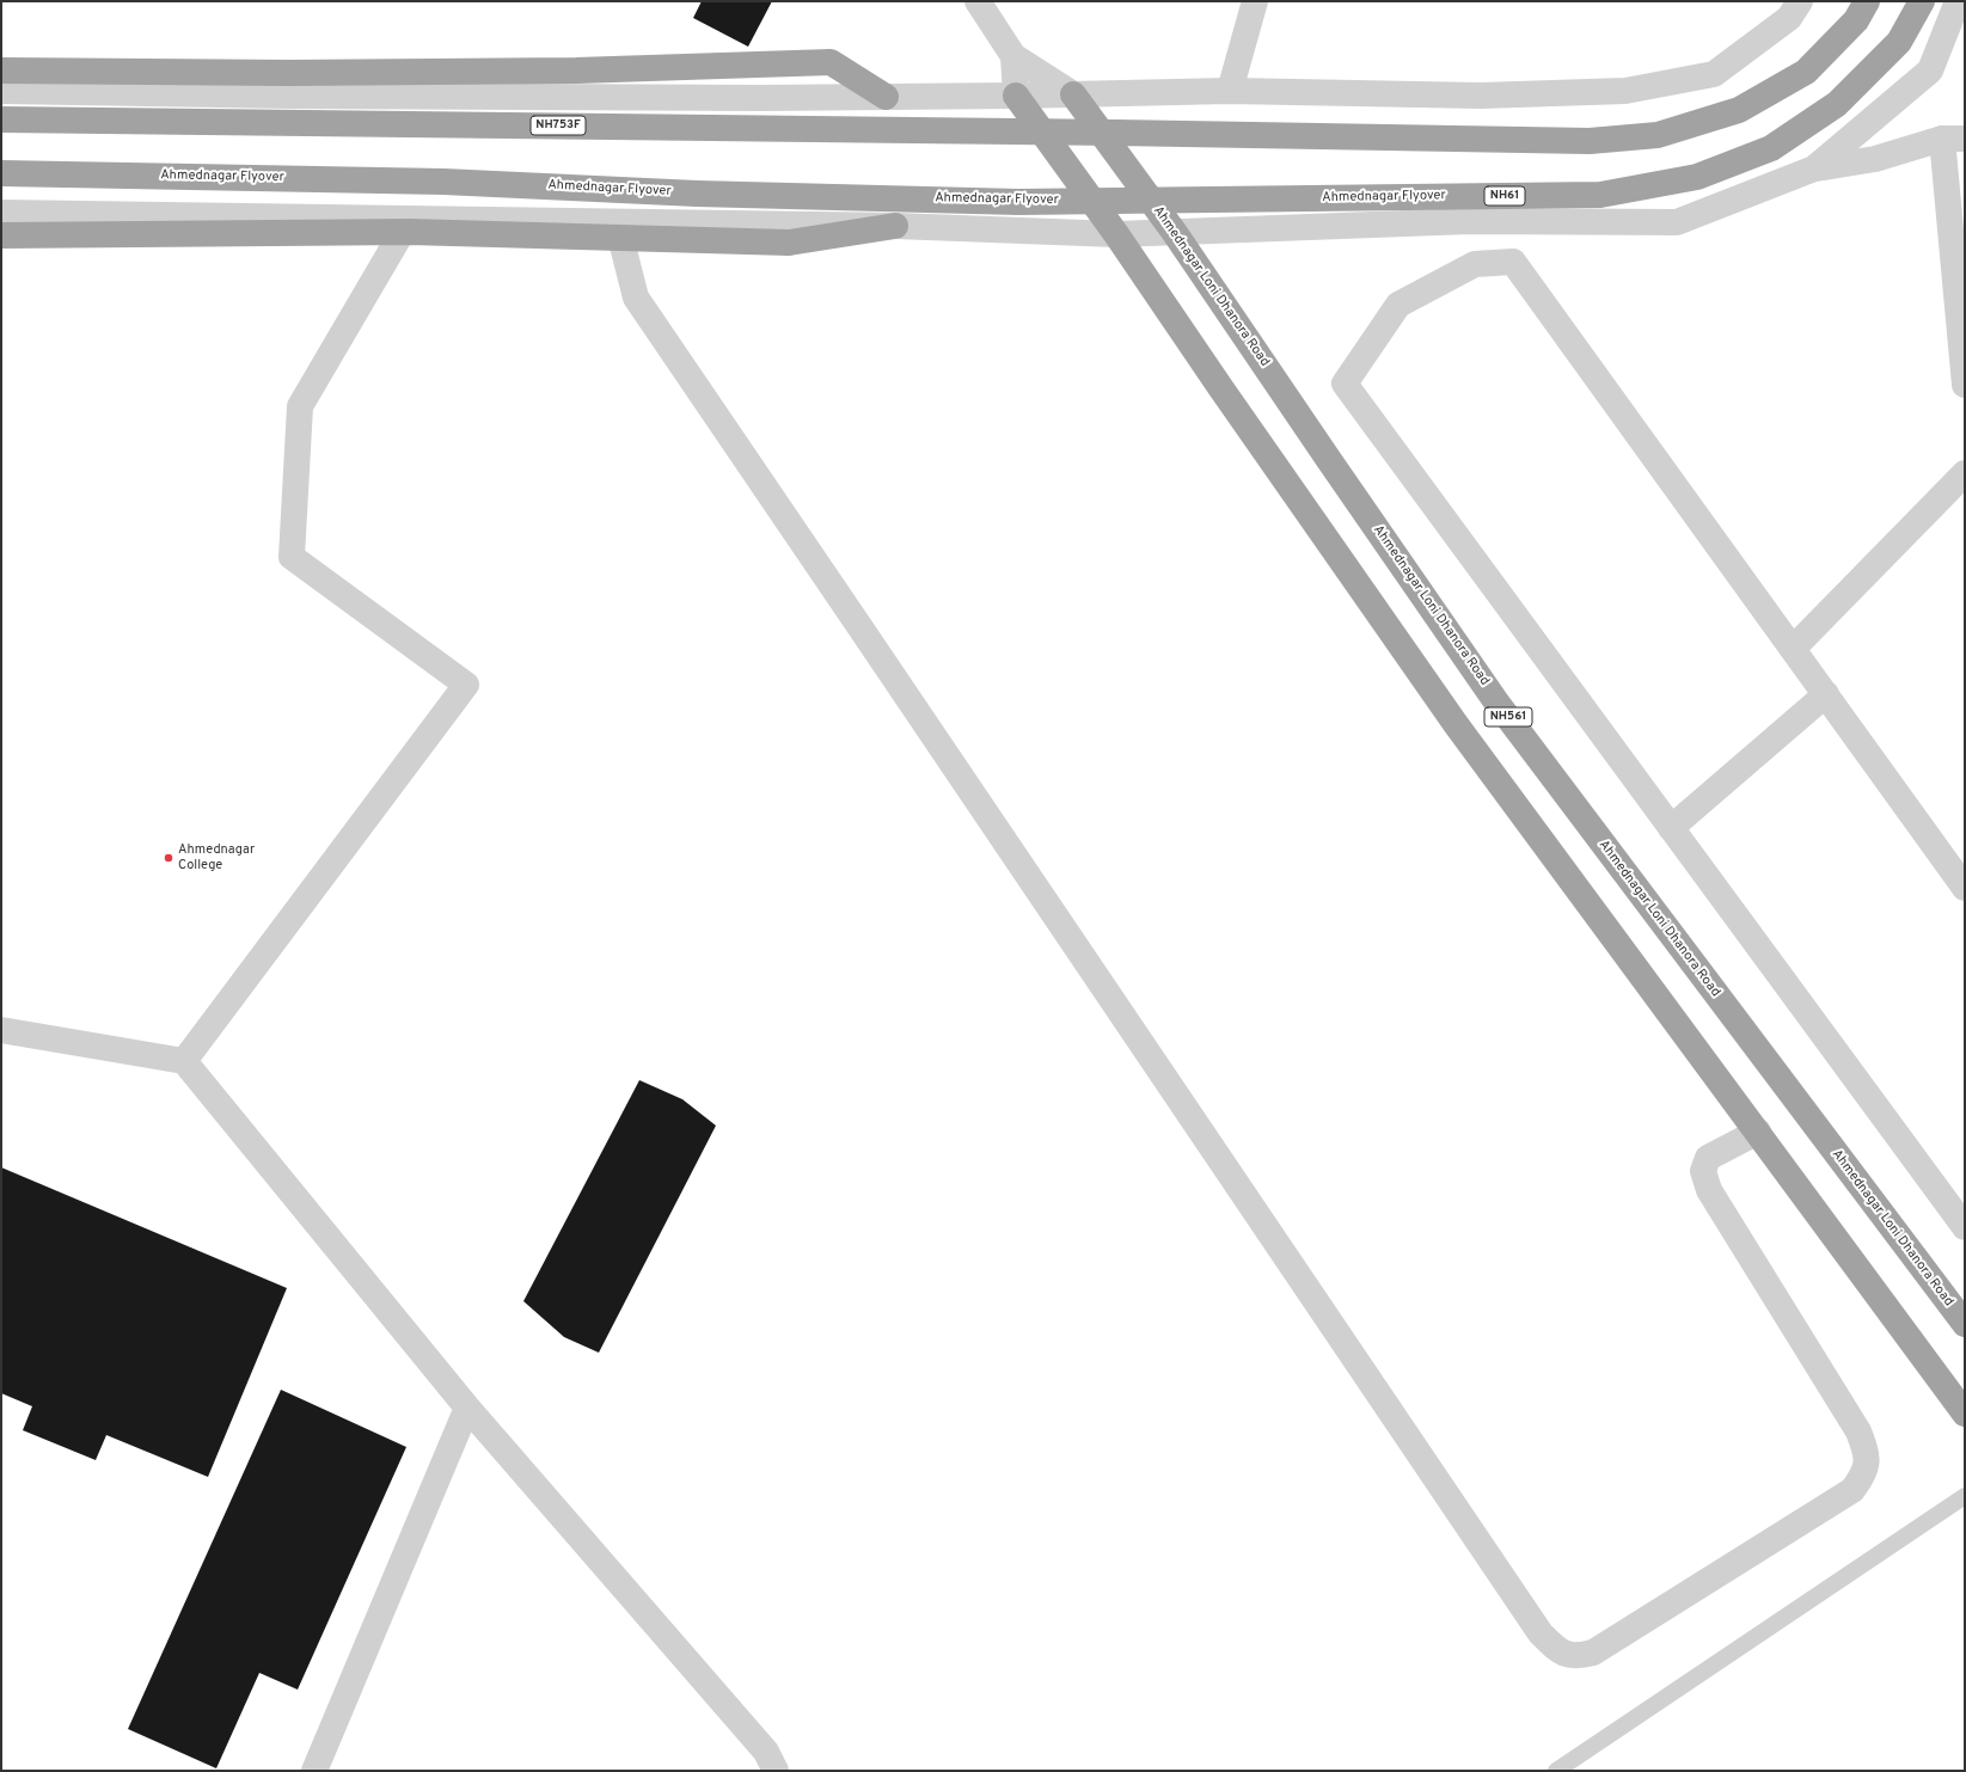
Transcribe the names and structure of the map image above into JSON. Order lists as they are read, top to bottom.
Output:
{
  "streets": {
    "highway": [
      "NH753F",
      "Ahmednagar Flyover",
      "NH61",
      "Ahmednagar Loni Dhanora Road",
      "NH561"
    ]
  },
  "places": ["Ahmednagar College"]
}
